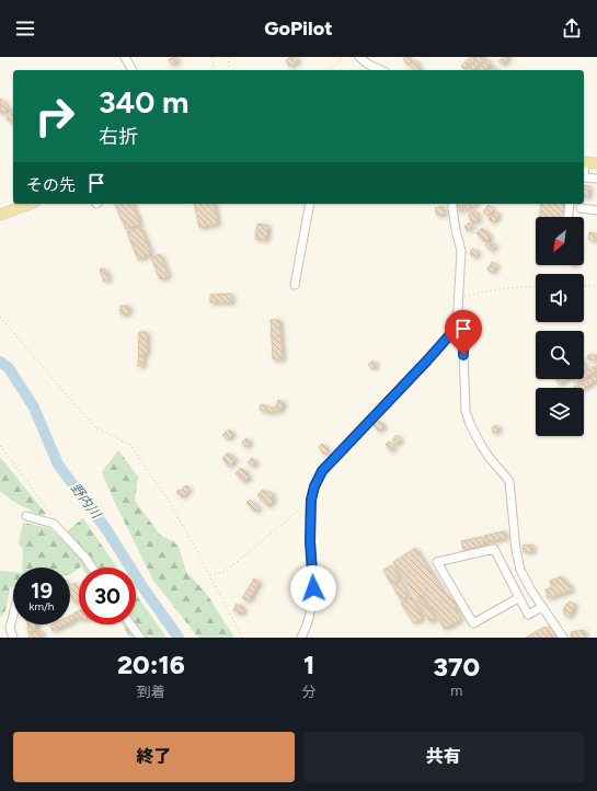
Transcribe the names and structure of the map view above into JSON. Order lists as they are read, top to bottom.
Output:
{
  "water": ["野内川"],
  "north": "bottom left",
  "page": {
    "header": "GoPilot",
    "turn": ["340 m", "右折"],
    "then": "その先",
    "speed": "19 km/h",
    "limit": "30",
    "eta": [
      "20:16",
      "到着",
      "1",
      "分",
      "370",
      "m"
    ],
    "buttons": ["終了", "共有"]
  }
}
